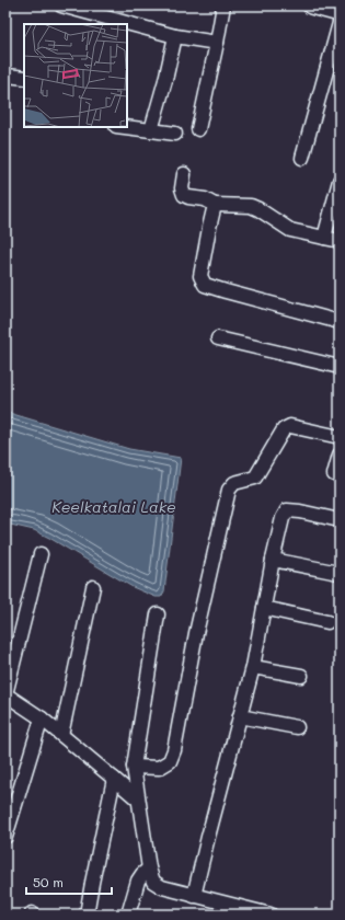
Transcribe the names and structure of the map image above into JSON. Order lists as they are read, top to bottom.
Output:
{
  "water": ["Keelkatalai Lake"],
  "scale_bar": "50 m"
}
